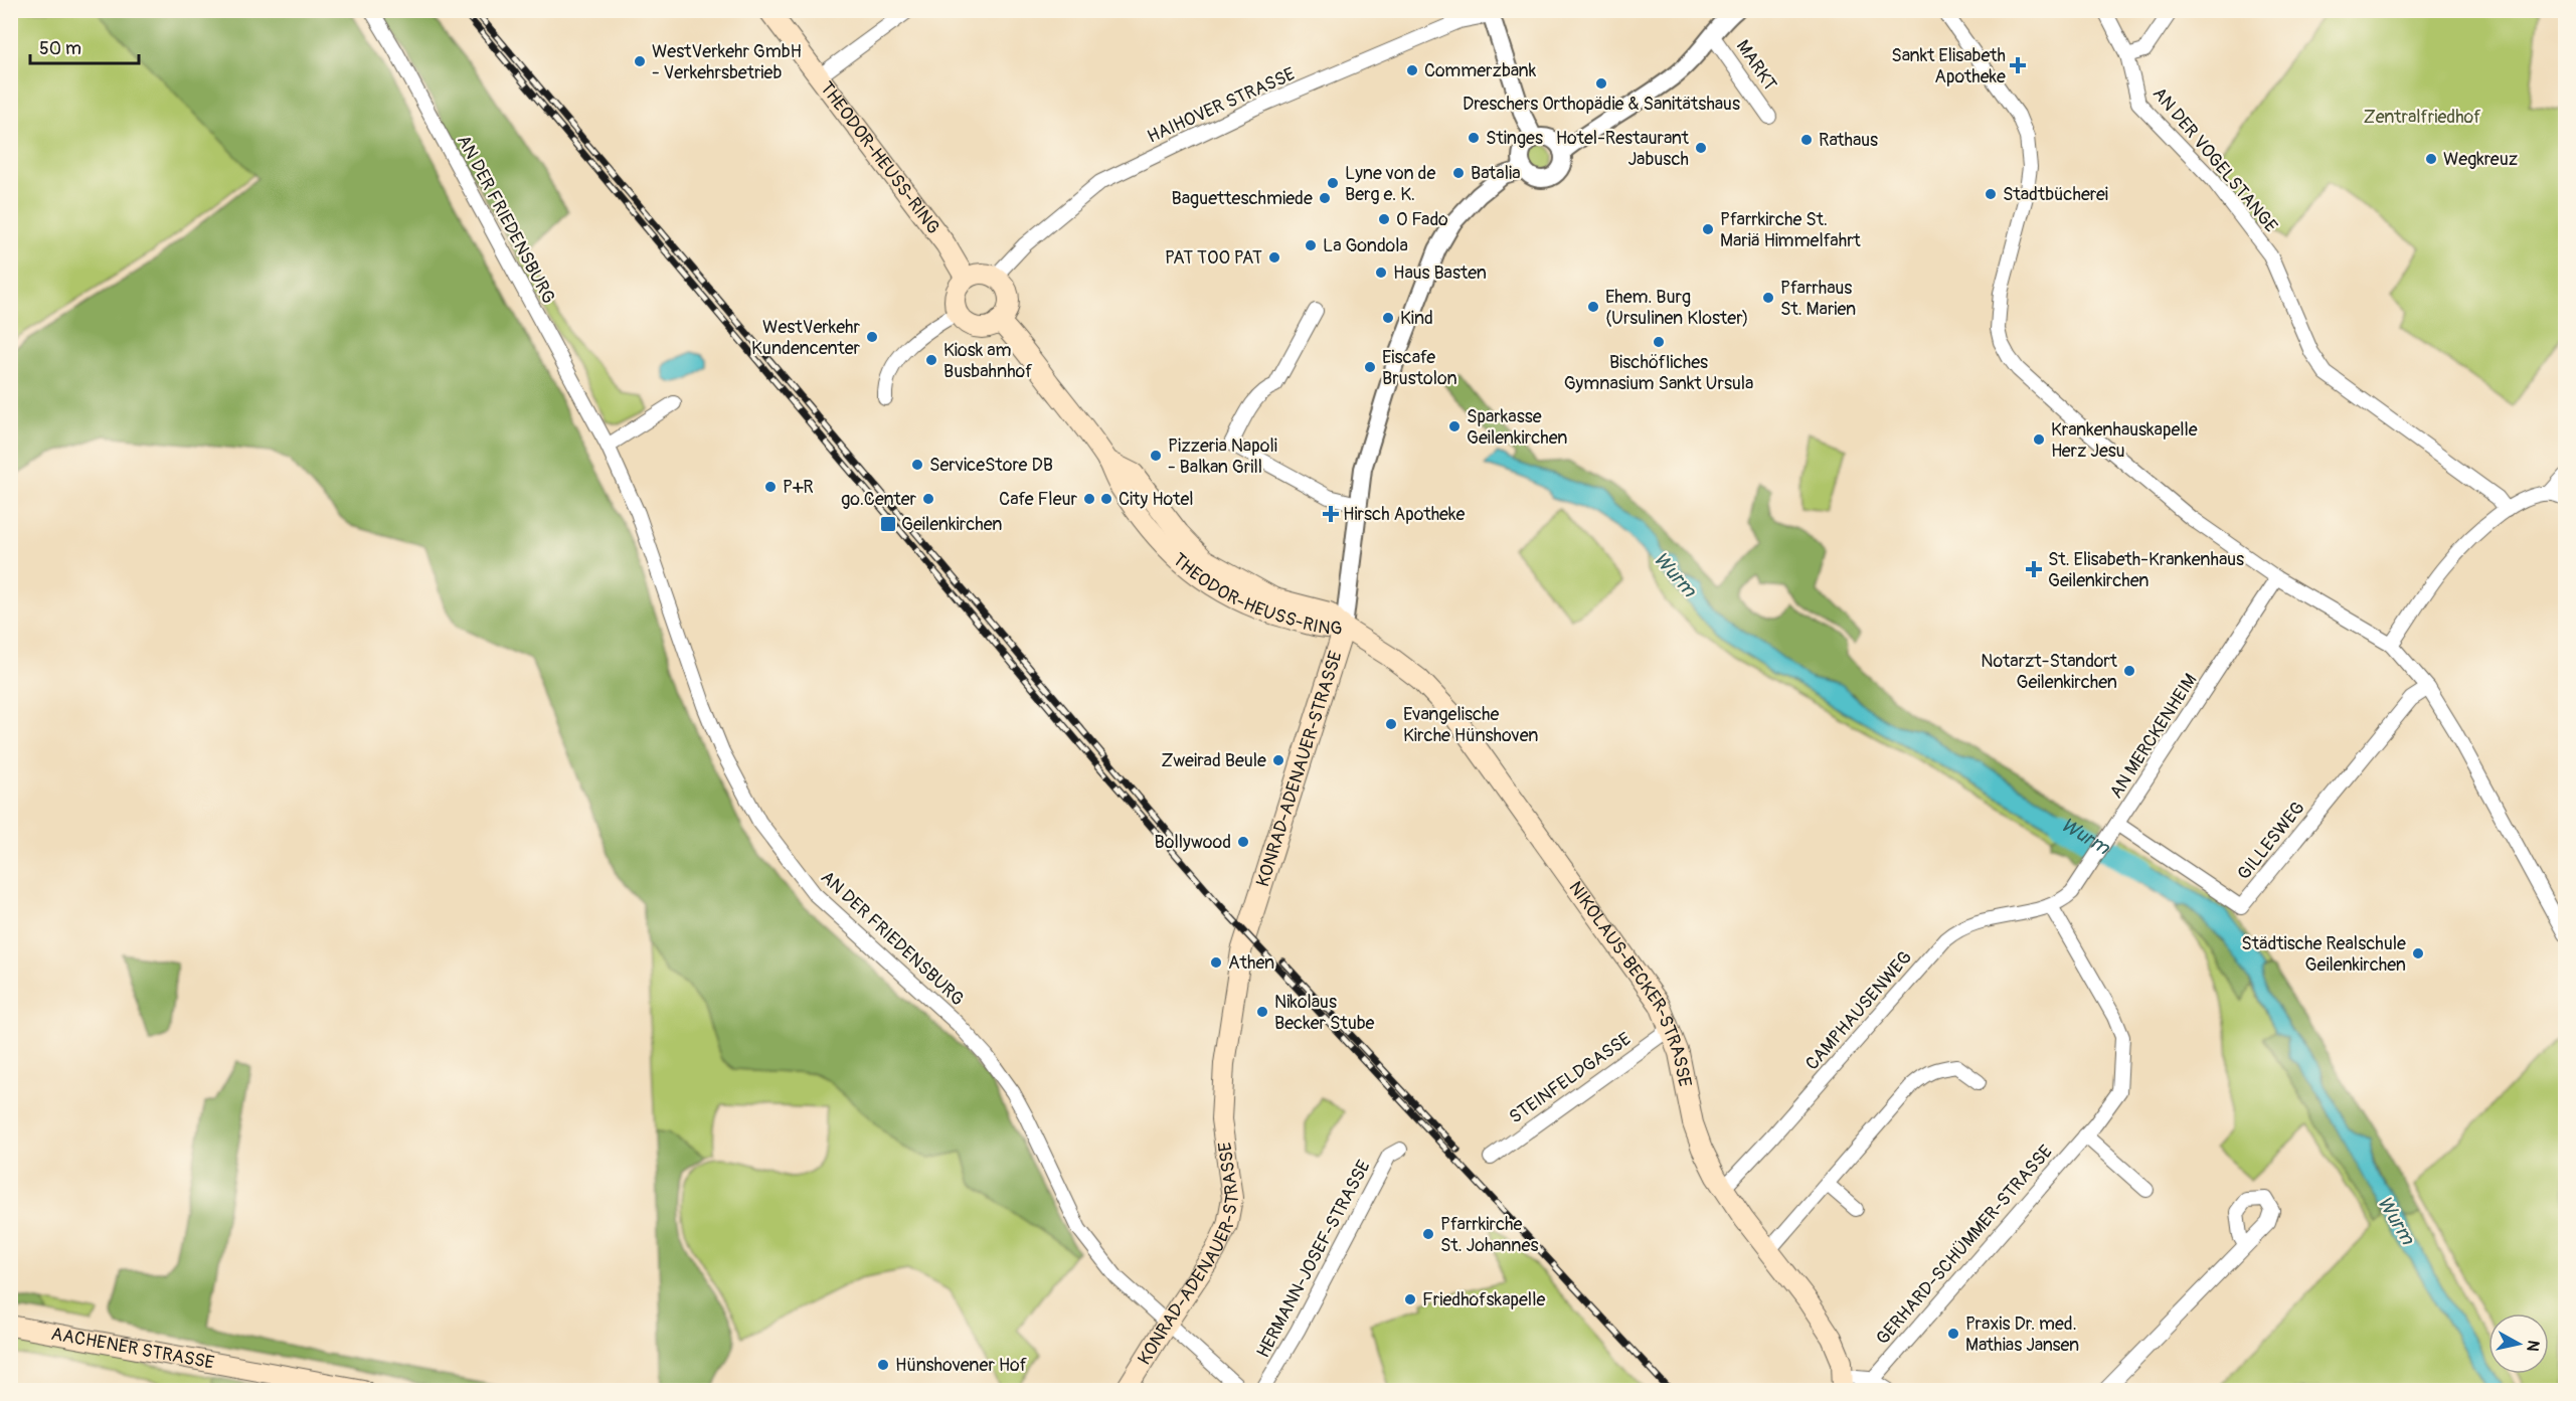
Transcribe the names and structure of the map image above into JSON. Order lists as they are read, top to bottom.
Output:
{
  "streets": {
    "main road": [
      "THEODOR-HEUSS-RING",
      "KONRAD-ADENAUER-STRASSE",
      "NIKOLAUS-BECKER-STRASSE",
      "AACHENER STRASSE"
    ],
    "street": [
      "MARKT",
      "HAIHOVER STRASSE",
      "AN DER VOGELSTANGE",
      "AN DER FRIEDENSBURG",
      "AN MERCKENHEIM",
      "GILLESWEG",
      "CAMPHAUSENWEG",
      "STEINFELDGASSE",
      "GERHARD-SCHÜMMER-STRASSE",
      "HERMANN-JOSEF-STRASSE"
    ]
  },
  "crossings": [
    ["HAIHOVER STRASSE", "THEODOR-HEUSS-RING"],
    ["THEODOR-HEUSS-RING", "KONRAD-ADENAUER-STRASSE"],
    ["THEODOR-HEUSS-RING", "NIKOLAUS-BECKER-STRASSE"],
    ["AN DER FRIEDENSBURG", "KONRAD-ADENAUER-STRASSE"],
    ["AN MERCKENHEIM", "GILLESWEG"],
    ["AN MERCKENHEIM", "CAMPHAUSENWEG"],
    ["AN MERCKENHEIM", "GERHARD-SCHÜMMER-STRASSE"],
    ["KONRAD-ADENAUER-STRASSE", "NIKOLAUS-BECKER-STRASSE"],
    ["NIKOLAUS-BECKER-STRASSE", "CAMPHAUSENWEG"],
    ["NIKOLAUS-BECKER-STRASSE", "STEINFELDGASSE"],
    ["CAMPHAUSENWEG", "GERHARD-SCHÜMMER-STRASSE"]
  ],
  "water": ["Wurm"],
  "parks": ["Zentralfriedhof"],
  "places": {
    "other": [
      "WestVerkehr GmbH - Verkehrsbetrieb",
      "Commerzbank",
      "Dreschers Orthopädie & Sanitätshaus",
      "Stinges",
      "Rathaus",
      "Hotel-Restaurant Jabusch",
      "Wegkreuz",
      "Batalia",
      "Lyne von de Berg e. K.",
      "Stadtbücherei",
      "Baguetteschmiede",
      "O Fado",
      "Pfarrkirche St. Mariä Himmelfahrt",
      "La Gondola",
      "PAT TOO PAT",
      "Haus Basten",
      "Pfarrhaus St. Marien",
      "Ehem. Burg (Ursulinen Kloster)",
      "Kind",
      "WestVerkehr Kundencenter",
      "Bischöfliches Gymnasium Sankt Ursula",
      "Kiosk am Busbahnhof",
      "Eiscafe Brustolon",
      "Sparkasse Geilenkirchen",
      "Krankenhauskapelle Herz Jesu",
      "Pizzeria Napoli - Balkan Grill",
      "ServiceStore DB",
      "P+R",
      "go.Center",
      "Cafe Fleur",
      "City Hotel",
      "Notarzt-Standort Geilenkirchen",
      "Evangelische Kirche Hünshoven",
      "Zweirad Beule",
      "Bollywood",
      "Städtische Realschule Geilenkirchen",
      "Athen",
      "Nikolaus Becker Stube",
      "Pfarrkirche St. Johannes",
      "Friedhofskapelle",
      "Praxis Dr. med. Mathias Jansen",
      "Hünshovener Hof"
    ],
    "health": ["Sankt Elisabeth Apotheke", "Hirsch Apotheke", "St. Elisabeth-Krankenhaus Geilenkirchen"],
    "transit": ["Geilenkirchen"]
  },
  "scale_bar": "50 m",
  "north": "right"
}
